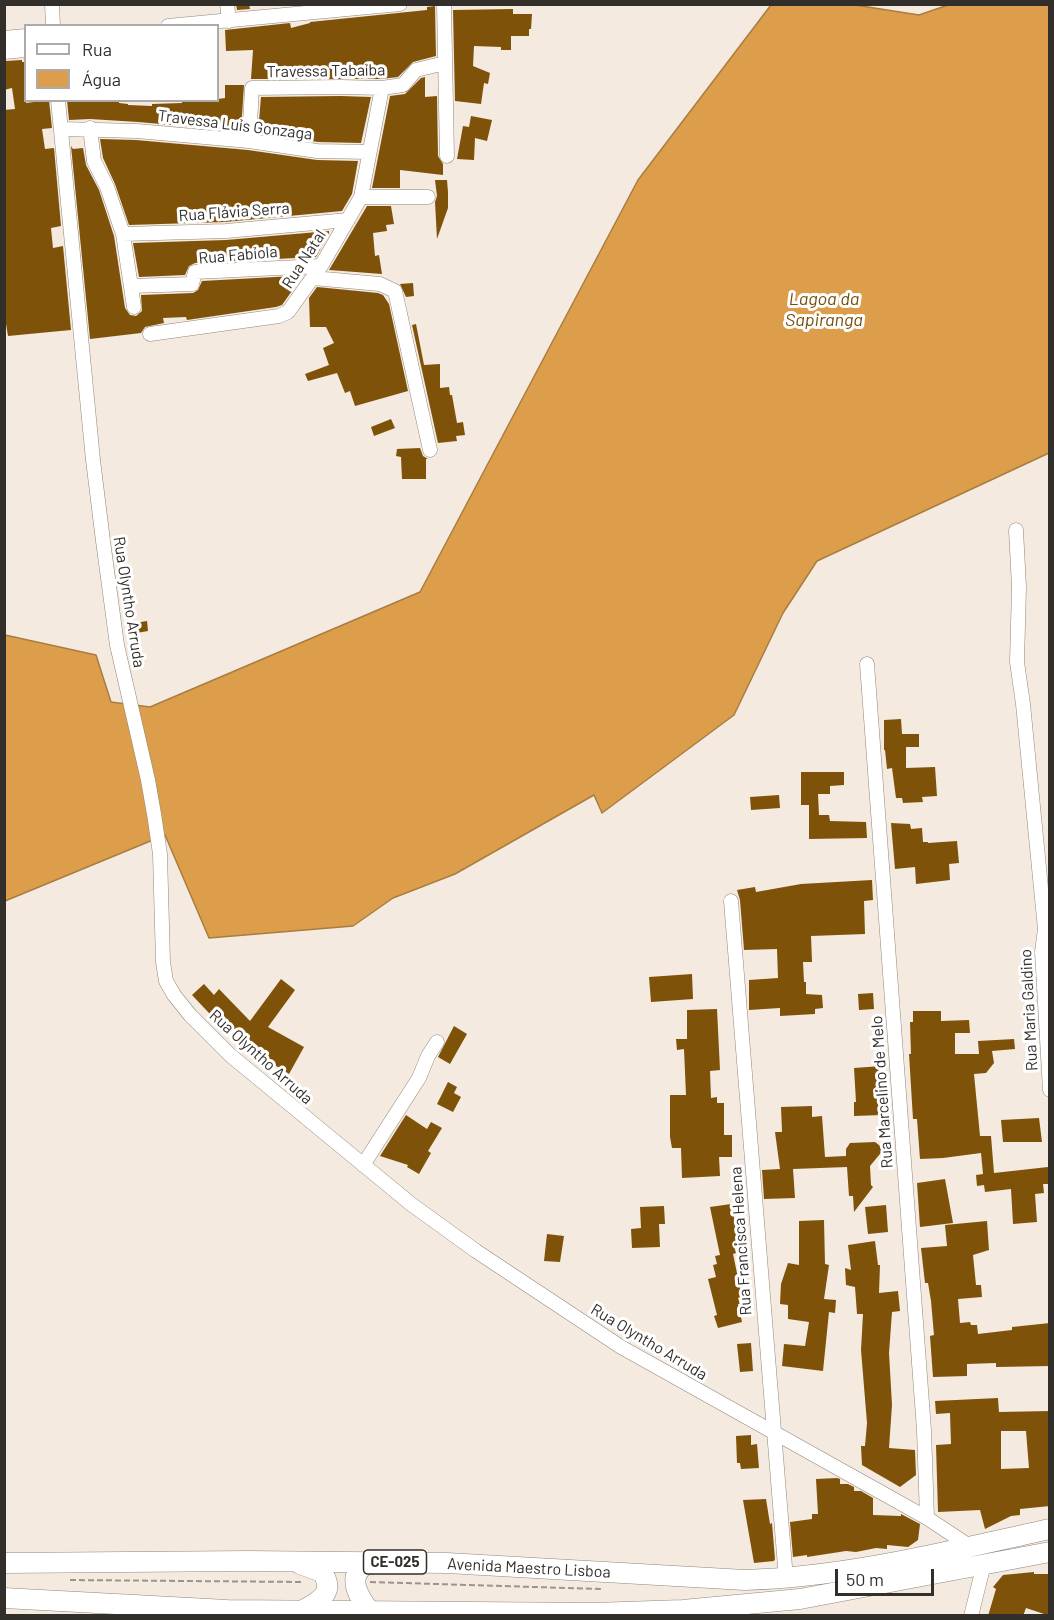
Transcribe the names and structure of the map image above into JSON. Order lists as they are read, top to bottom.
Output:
{
  "streets": {
    "highway": ["CE-025", "Avenida Maestro Lisboa"],
    "street": [
      "Travessa Tabaíba",
      "Travessa Luís Gonzaga",
      "Rua Flávia Serra",
      "Rua Fabíola",
      "Rua Natal",
      "Rua Olyntho Arruda",
      "Rua Maria Galdino",
      "Rua Marcelino de Melo",
      "Rua Francisca Helena"
    ]
  },
  "crossings": [
    ["Travessa Tabaíba", "Travessa Luís Gonzaga"],
    ["Travessa Tabaíba", "Rua Natal"],
    ["Travessa Luís Gonzaga", "Rua Natal"],
    ["Travessa Luís Gonzaga", "Rua Olyntho Arruda"],
    ["Rua Flávia Serra", "Rua Natal"],
    ["Rua Fabíola", "Rua Natal"],
    ["Rua Olyntho Arruda", "Rua Marcelino de Melo"],
    ["Rua Olyntho Arruda", "Rua Francisca Helena"],
    ["Rua Olyntho Arruda", "Avenida Maestro Lisboa"],
    ["Rua Francisca Helena", "Avenida Maestro Lisboa"]
  ],
  "water": ["Lagoa da Sapiranga"],
  "legend": ["Rua", "Água"],
  "scale_bar": "50 m"
}
